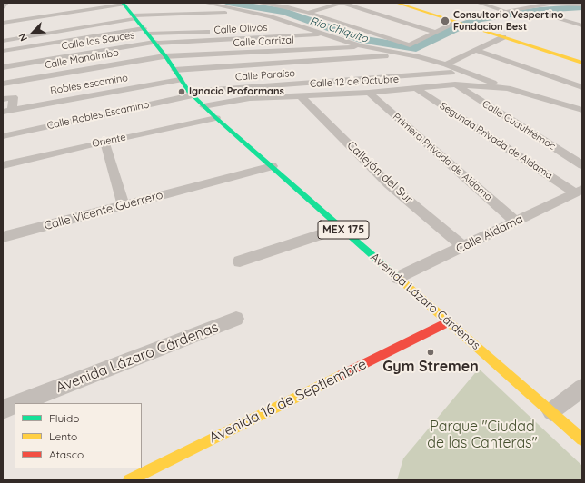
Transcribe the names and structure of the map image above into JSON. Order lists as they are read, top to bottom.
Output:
{
  "streets": {
    "main road": ["MEX 175", "Avenida Lázaro Cárdenas", "Avenida 16 de Septiembre"],
    "street": [
      "Calle Olivos",
      "Calle los Sauces",
      "Calle Carrizal",
      "Calle Mandimbo",
      "Calle Paraíso",
      "Calle 12 de Octubre",
      "Robles escamino",
      "Calle Robles Escamino",
      "Calle Cuauhtémoc",
      "Oriente",
      "Segunda Privada de Aldama",
      "Primera Privada de Aldama",
      "Callejón del Sur",
      "Calle Vicente Guerrero",
      "Calle Aldama"
    ]
  },
  "crossings": [
    ["Calle Olivos", "Calle los Sauces"],
    ["Calle Olivos", "Calle 12 de Octubre"],
    ["Calle Olivos", "Avenida Lázaro Cárdenas"],
    ["Calle los Sauces", "Avenida Lázaro Cárdenas"],
    ["Calle Carrizal", "Calle Mandimbo"],
    ["Calle Carrizal", "Calle 12 de Octubre"],
    ["Calle Carrizal", "Avenida Lázaro Cárdenas"],
    ["Calle Mandimbo", "Avenida Lázaro Cárdenas"],
    ["Calle Paraíso", "Calle 12 de Octubre"],
    ["Calle Paraíso", "Calle Robles Escamino"],
    ["Calle Paraíso", "Avenida Lázaro Cárdenas"],
    ["Calle 12 de Octubre", "Calle Cuauhtémoc"],
    ["Calle 12 de Octubre", "Segunda Privada de Aldama"],
    ["Calle 12 de Octubre", "Primera Privada de Aldama"],
    ["Calle 12 de Octubre", "Callejón del Sur"],
    ["Calle 12 de Octubre", "Avenida Lázaro Cárdenas"],
    ["Robles escamino", "Avenida Lázaro Cárdenas"],
    ["Calle Robles Escamino", "Avenida Lázaro Cárdenas"],
    ["Oriente", "Avenida Lázaro Cárdenas"],
    ["Segunda Privada de Aldama", "Calle Aldama"],
    ["Primera Privada de Aldama", "Calle Aldama"],
    ["Callejón del Sur", "Calle Aldama"],
    ["Calle Vicente Guerrero", "Avenida Lázaro Cárdenas"],
    ["Calle Aldama", "Avenida Lázaro Cárdenas"],
    ["Avenida Lázaro Cárdenas", "Avenida 16 de Septiembre"]
  ],
  "water": ["Rio Chiquito"],
  "parks": ["Parque \"Ciudad de las Canteras\""],
  "places": ["Consultorio Vespertino Fundacion Best", "Ignacio Proformans", "Gym Stremen"],
  "legend": ["Fluido", "Lento", "Atasco"],
  "north": "bottom left"
}
